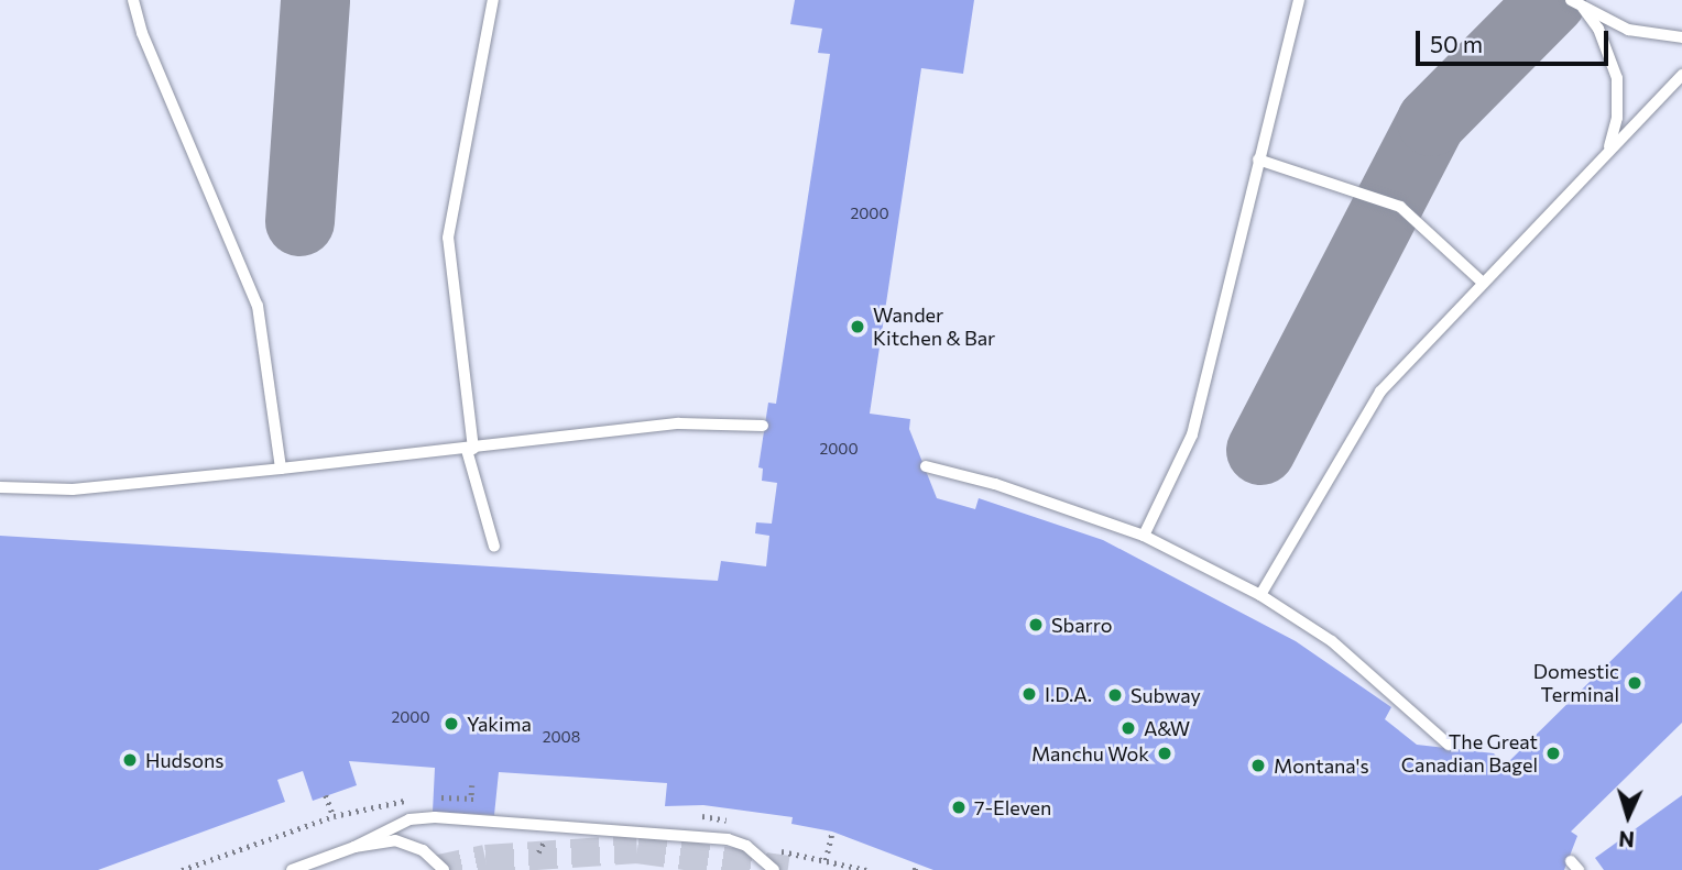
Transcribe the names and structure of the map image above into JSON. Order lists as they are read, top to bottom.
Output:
{
  "places": [
    "Wander Kitchen & Bar",
    "Sbarro",
    "Domestic Terminal",
    "I.D.A.",
    "Subway",
    "Yakima",
    "A&W",
    "Manchu Wok",
    "The Great Canadian Bagel",
    "Hudsons",
    "Montana's",
    "7-Eleven"
  ],
  "house_numbers": [
    "2000",
    "2000",
    "2000",
    "2008"
  ],
  "scale_bar": "50 m",
  "north": "bottom"
}
